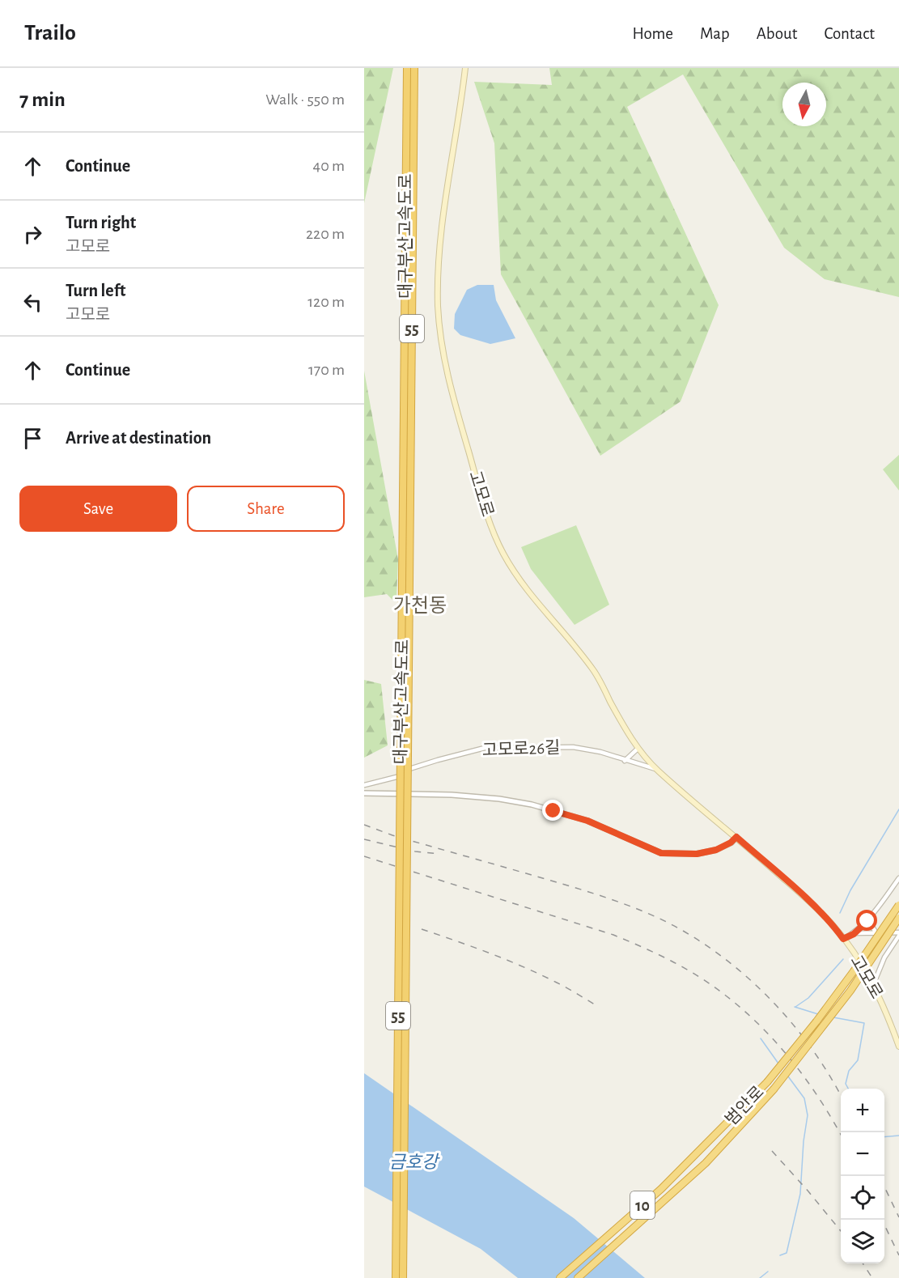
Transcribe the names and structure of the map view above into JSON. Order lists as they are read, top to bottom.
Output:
{
  "streets": {
    "highway": [
      "대구부산고속도로",
      "55",
      "범안로",
      "10"
    ],
    "main road": ["고모로"],
    "street": ["고모로26길"]
  },
  "crossings": [
    ["고모로", "고모로26길"]
  ],
  "districts": ["가천동"],
  "water": ["금호강"],
  "north": "bottom",
  "page": {
    "header": "Trailo",
    "nav": [
      "Home",
      "Map",
      "About",
      "Contact"
    ],
    "heading": ["7 min", "Walk · 550 m"],
    "list": [
      ["Continue", "40 m"],
      ["Turn right", "고모로", "220 m"],
      ["Turn left", "고모로", "120 m"],
      ["Continue", "170 m"],
      "Arrive at destination"
    ],
    "buttons": ["Save", "Share"],
    "map_buttons": ["+", "−"]
  }
}
